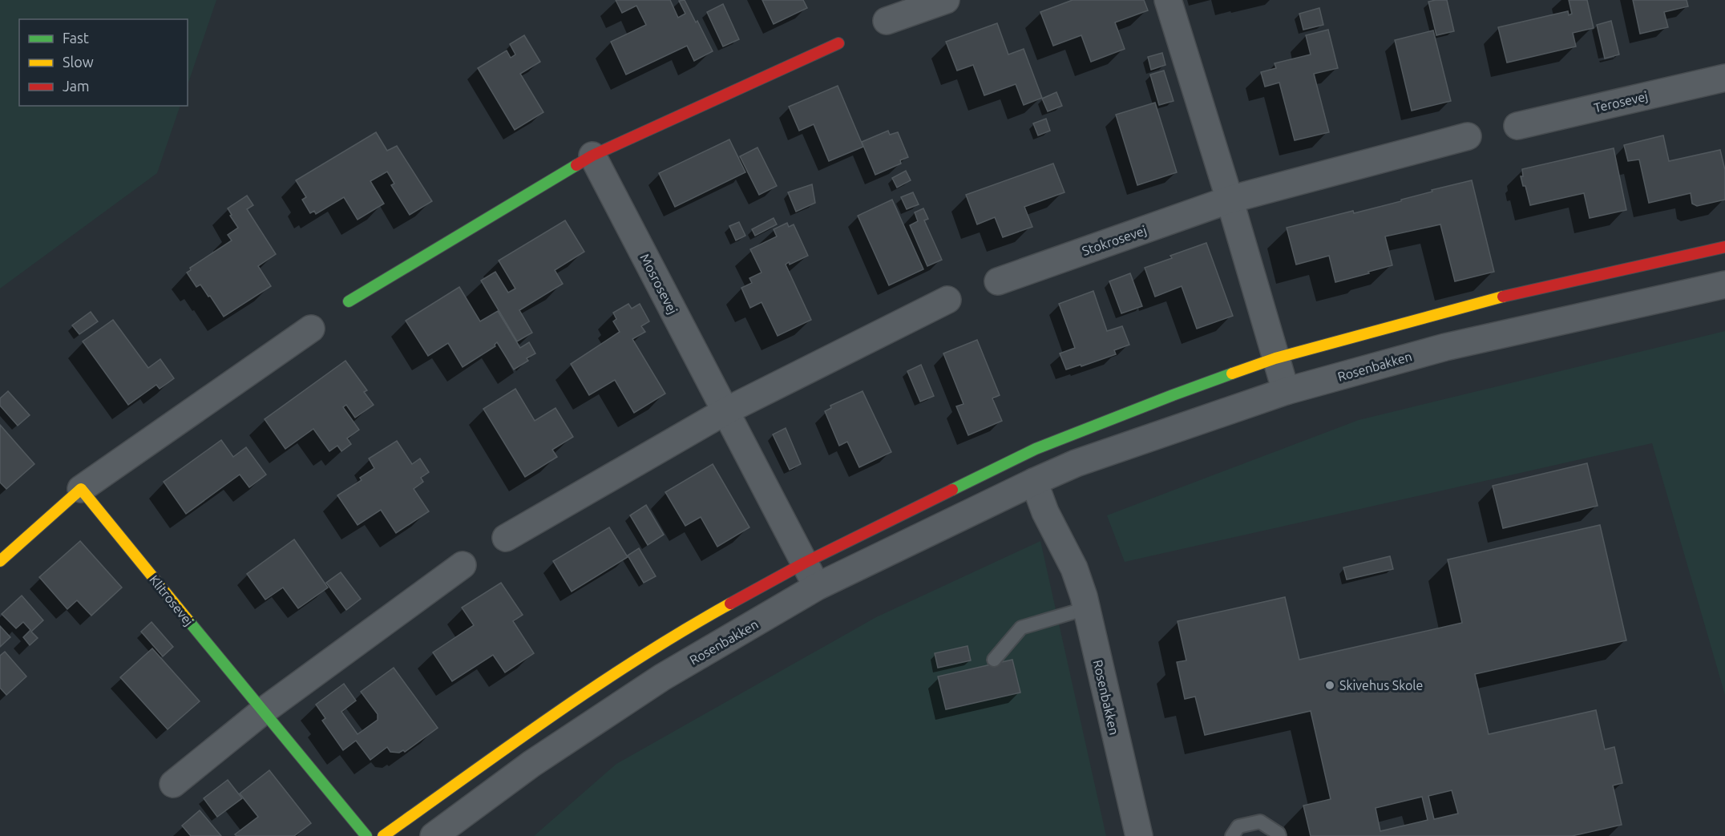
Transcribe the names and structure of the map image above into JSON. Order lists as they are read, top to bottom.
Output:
{
  "streets": {
    "street": [
      "Terosevej",
      "Stokrosevej",
      "Mosrosevej",
      "Rosenbakken",
      "Klitrosevej"
    ]
  },
  "crossings": [
    ["Mosrosevej", "Rosenbakken"]
  ],
  "places": ["Skivehus Skole"],
  "legend": ["Fast", "Slow", "Jam"]
}
